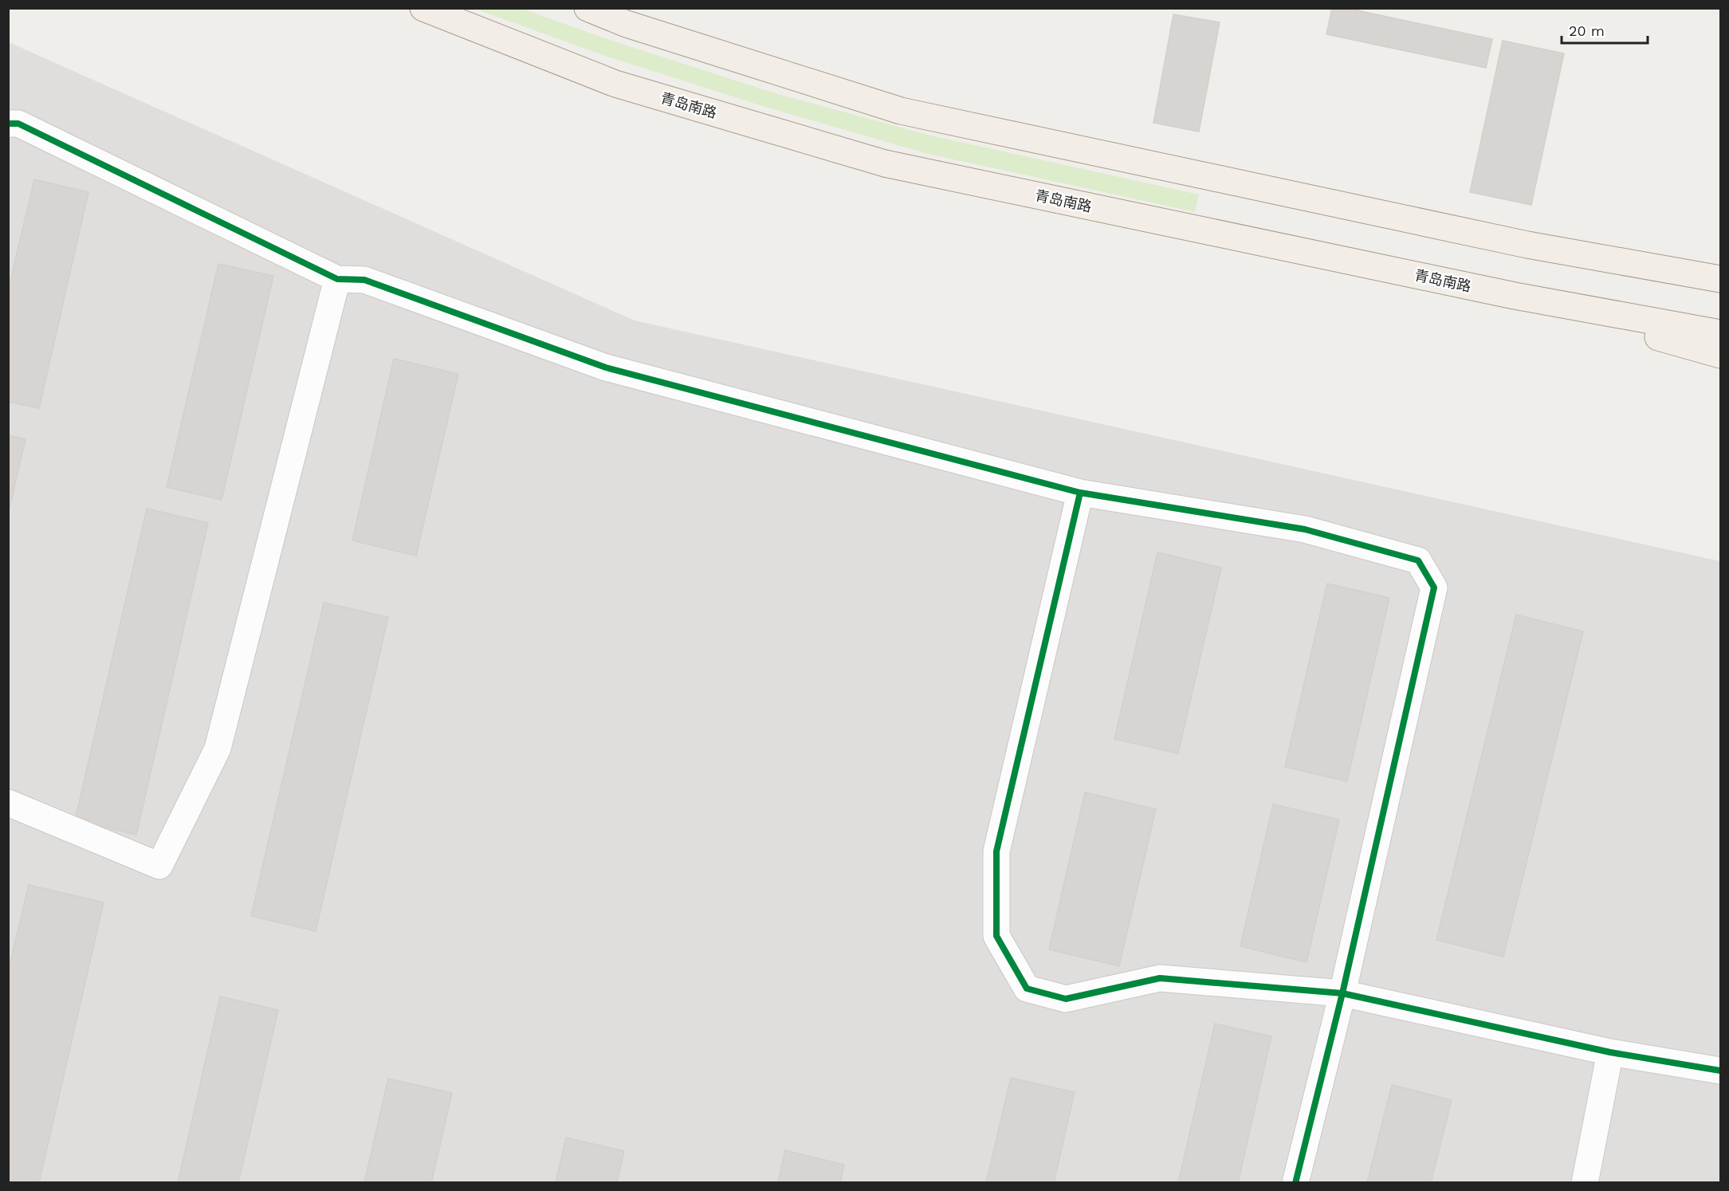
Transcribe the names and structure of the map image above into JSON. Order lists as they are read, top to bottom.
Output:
{
  "streets": {
    "main road": ["青岛南路"]
  },
  "scale_bar": "20 m"
}
